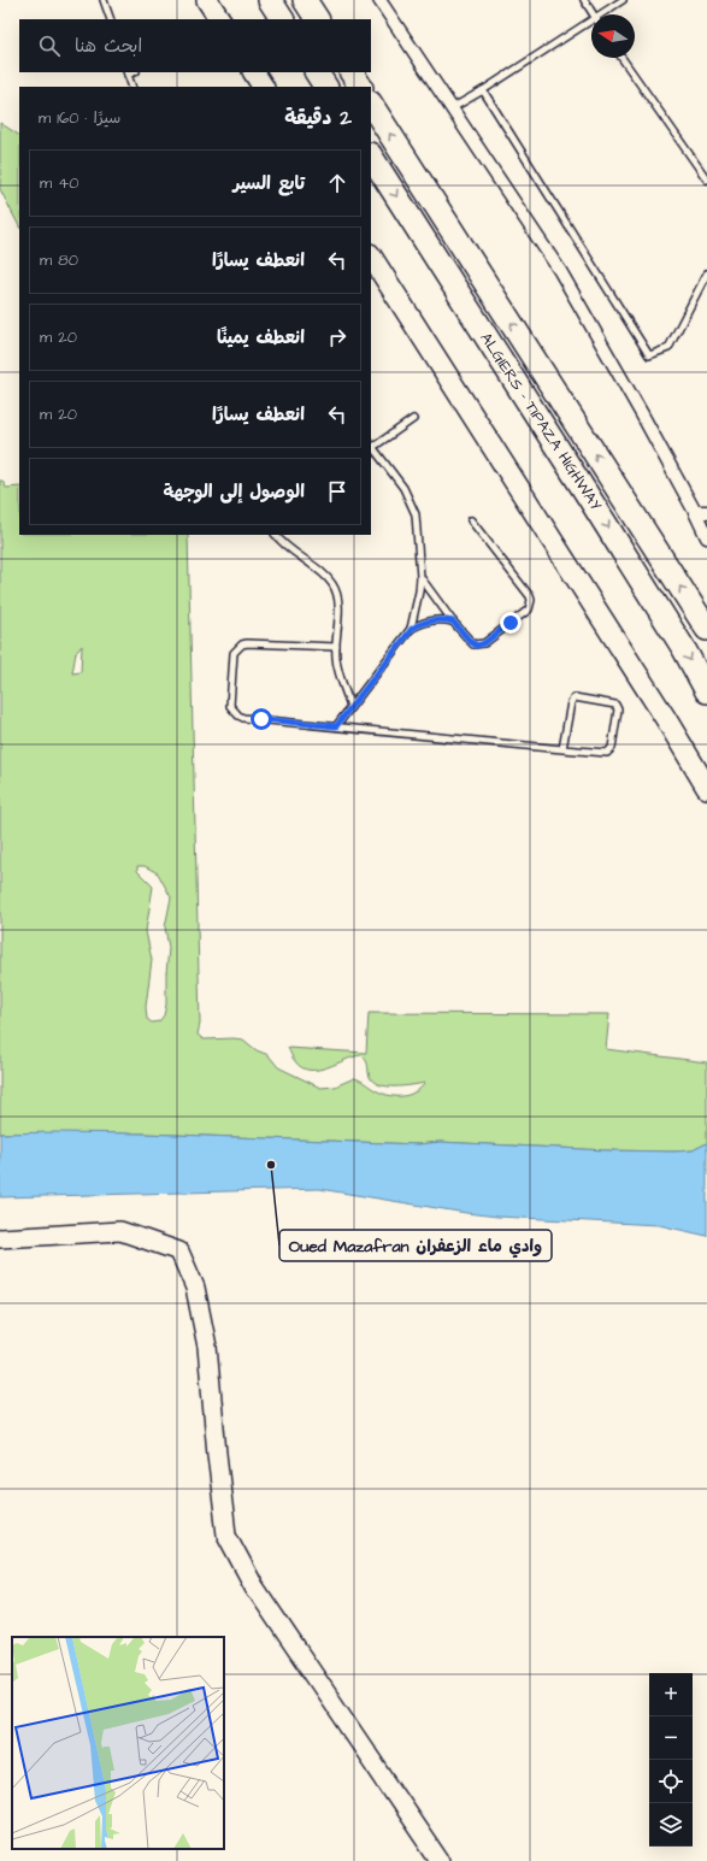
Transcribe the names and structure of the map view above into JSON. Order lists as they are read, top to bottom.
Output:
{
  "streets": {
    "highway": ["ALGIERS - TIPAZA HIGHWAY"]
  },
  "places": ["Oued Mazafran وادي ماء الزعفران"],
  "north": "left",
  "page": {
    "search": "ابحث هنا",
    "heading": ["2 دقيقة", "سيرًا · 160 m"],
    "list": [
      ["تابع السير", "40 m"],
      ["انعطف يسارًا", "80 m"],
      ["انعطف يمينًا", "20 m"],
      ["انعطف يسارًا", "20 m"],
      "الوصول إلى الوجهة"
    ],
    "map_buttons": ["+", "−"]
  }
}
